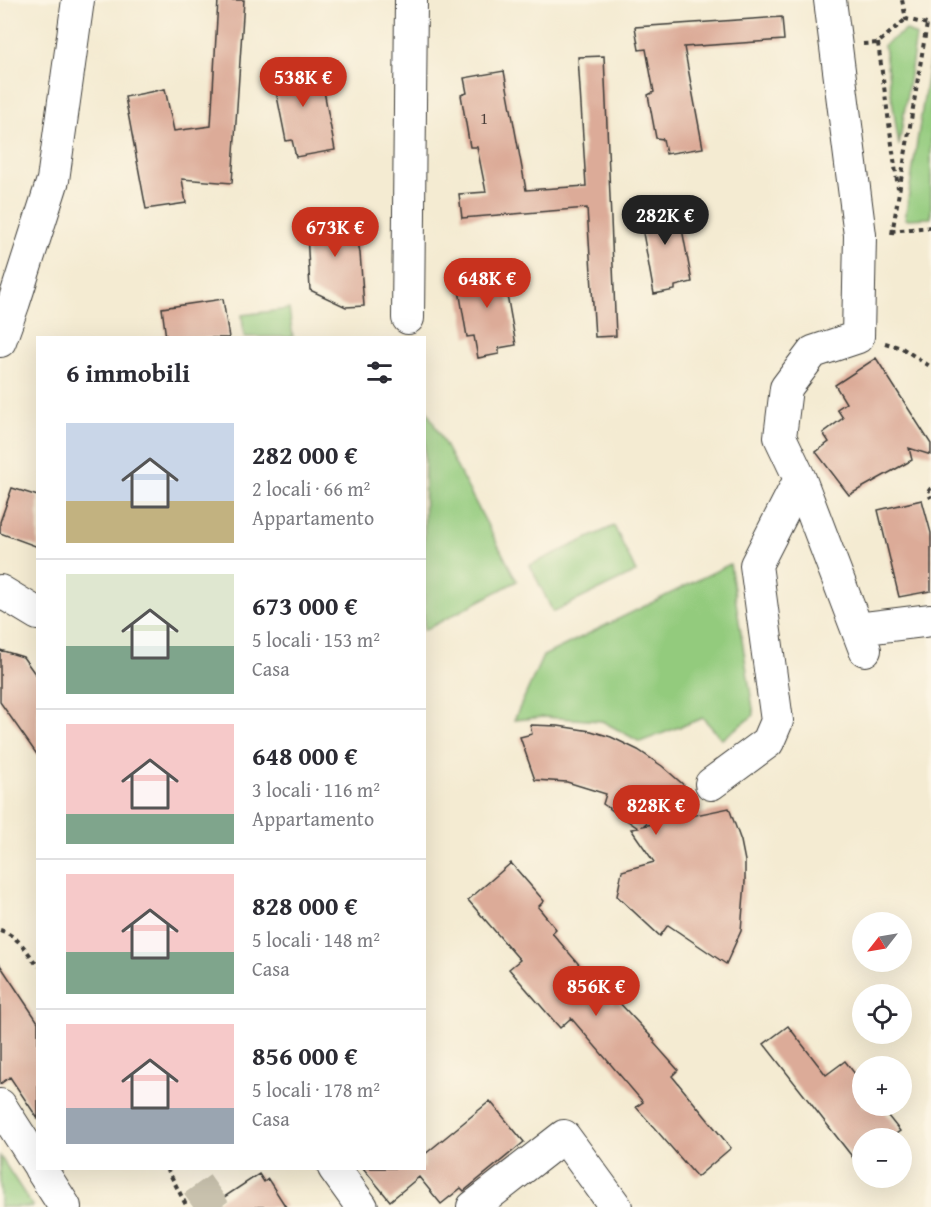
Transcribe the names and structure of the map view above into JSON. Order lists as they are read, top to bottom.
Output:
{
  "house_numbers": ["1"],
  "north": "bottom left",
  "page": {
    "price": [
      "538K €",
      "282K €",
      "673K €",
      "648K €",
      "828K €",
      "856K €"
    ],
    "heading": "6 immobili",
    "list": [
      {
        "name": "282 000 €",
        "note": "2 locali · 66 m² · Appartamento"
      },
      {
        "name": "673 000 €",
        "note": "5 locali · 153 m² · Casa"
      },
      {
        "name": "648 000 €",
        "note": "3 locali · 116 m² · Appartamento"
      },
      {
        "name": "828 000 €",
        "note": "5 locali · 148 m² · Casa"
      },
      {
        "name": "856 000 €",
        "note": "5 locali · 178 m² · Casa"
      }
    ],
    "map_buttons": ["+", "−"]
  }
}
